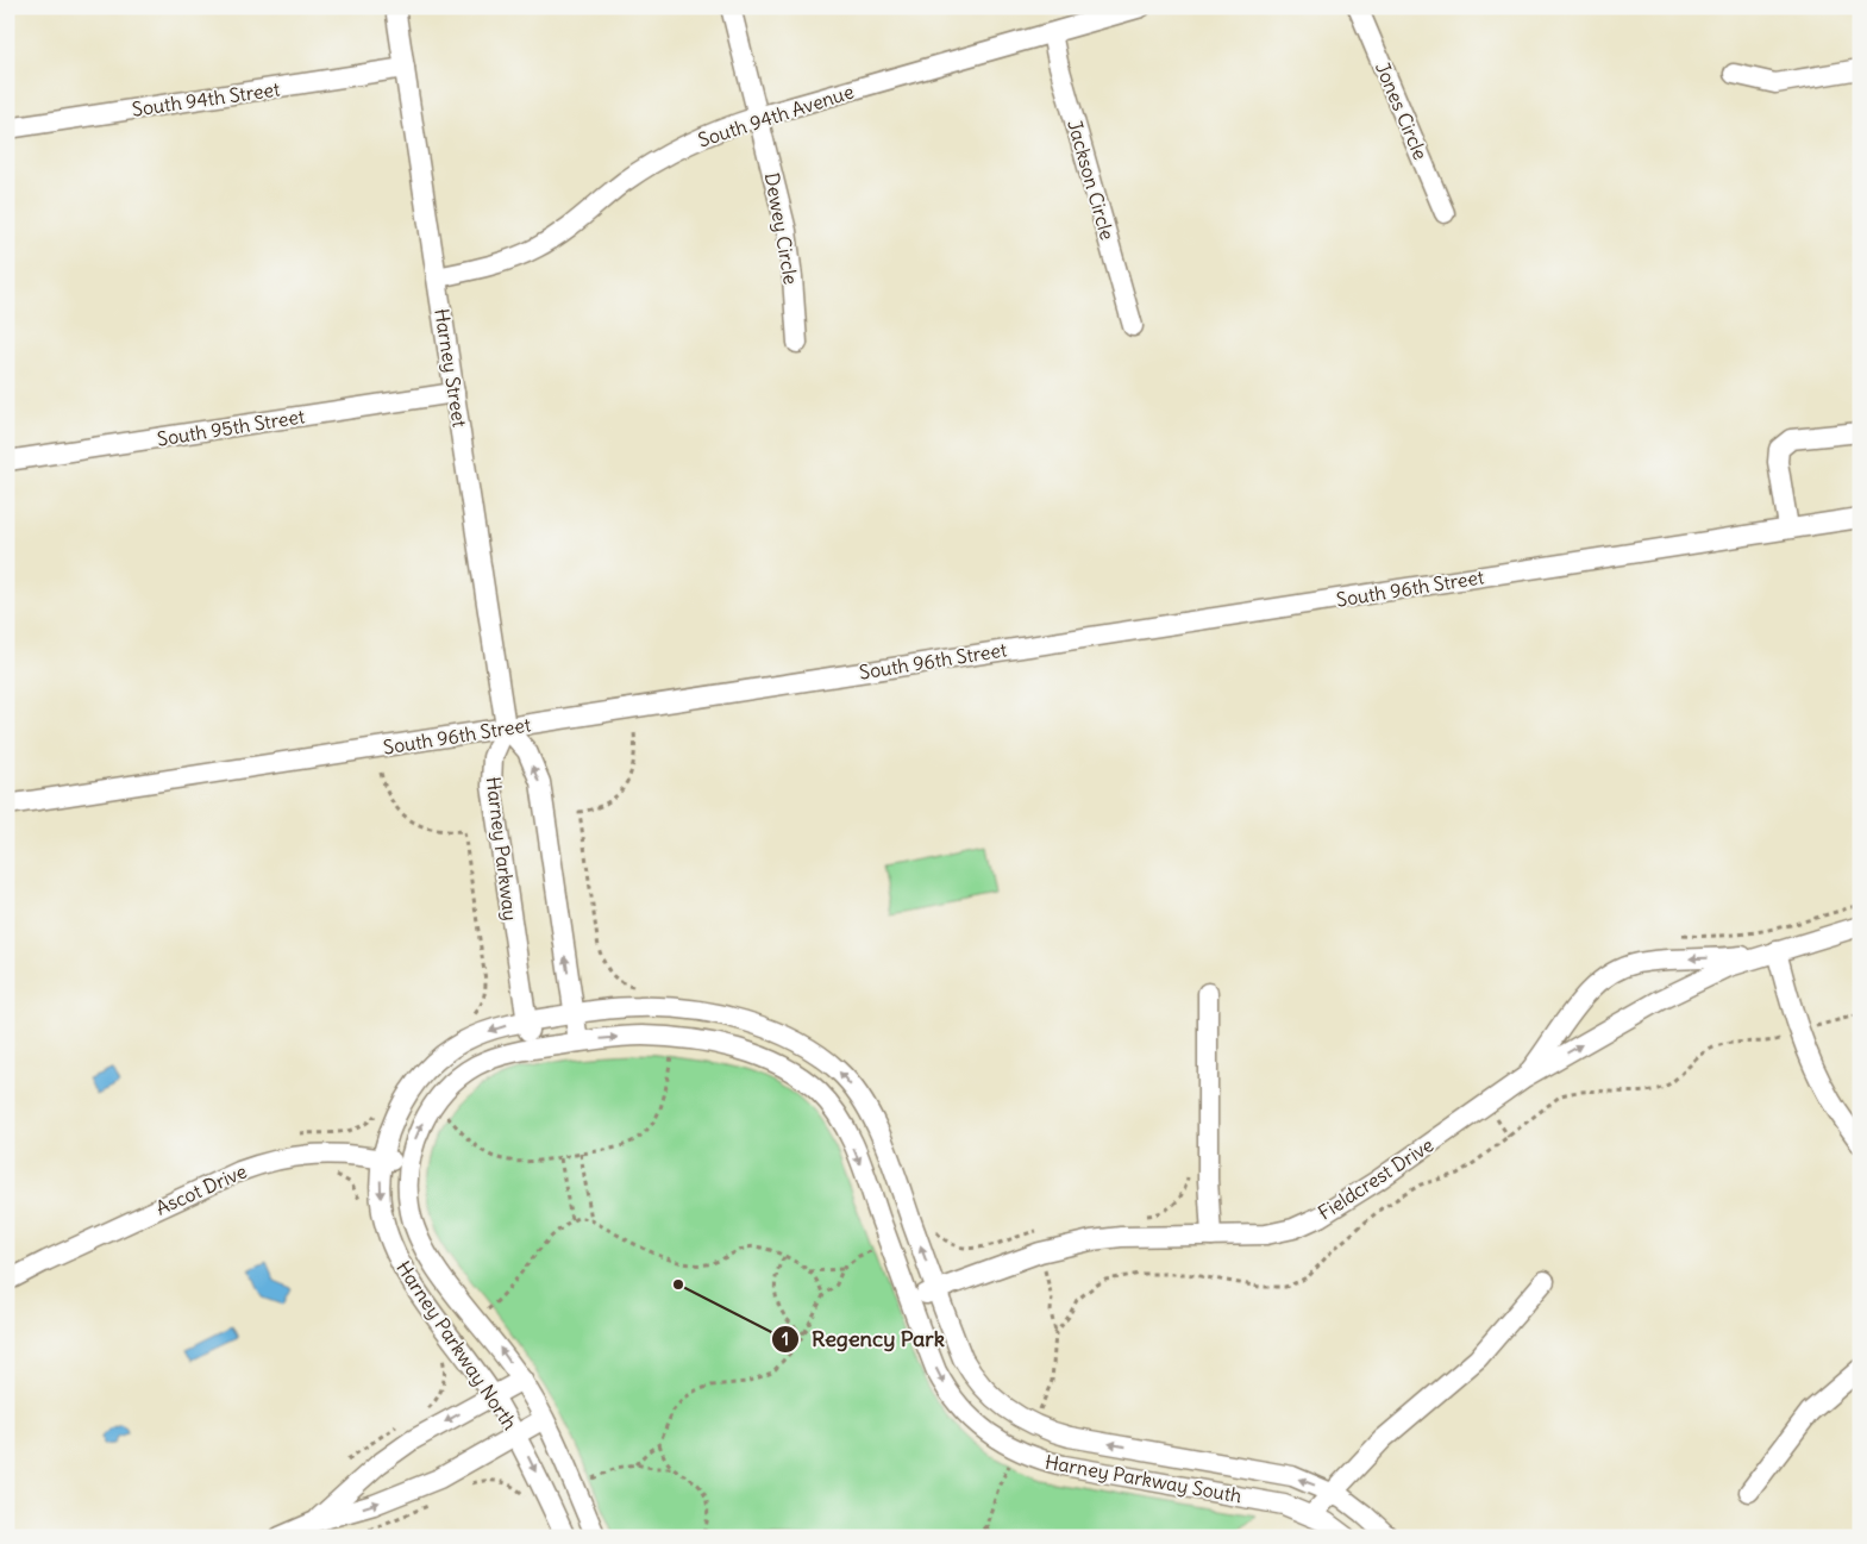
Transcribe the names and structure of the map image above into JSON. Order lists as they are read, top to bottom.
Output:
{
  "streets": {
    "street": [
      "South 94th Street",
      "Jones Circle",
      "South 94th Avenue",
      "Jackson Circle",
      "Dewey Circle",
      "Harney Street",
      "South 95th Street",
      "South 96th Street",
      "Harney Parkway",
      "Fieldcrest Drive",
      "Ascot Drive",
      "Harney Parkway North",
      "Harney Parkway South"
    ]
  },
  "crossings": [
    ["South 94th Street", "Harney Street"],
    ["South 94th Avenue", "Jackson Circle"],
    ["South 94th Avenue", "Dewey Circle"],
    ["South 94th Avenue", "Harney Street"],
    ["Harney Street", "South 95th Street"],
    ["Harney Street", "South 96th Street"],
    ["Harney Street", "Harney Parkway"],
    ["South 96th Street", "Harney Parkway"],
    ["Harney Parkway", "Harney Parkway North"],
    ["Harney Parkway", "Harney Parkway South"],
    ["Fieldcrest Drive", "Harney Parkway South"],
    ["Ascot Drive", "Harney Parkway North"],
    ["Harney Parkway North", "Harney Parkway South"]
  ],
  "places": ["Regency Park"]
}
